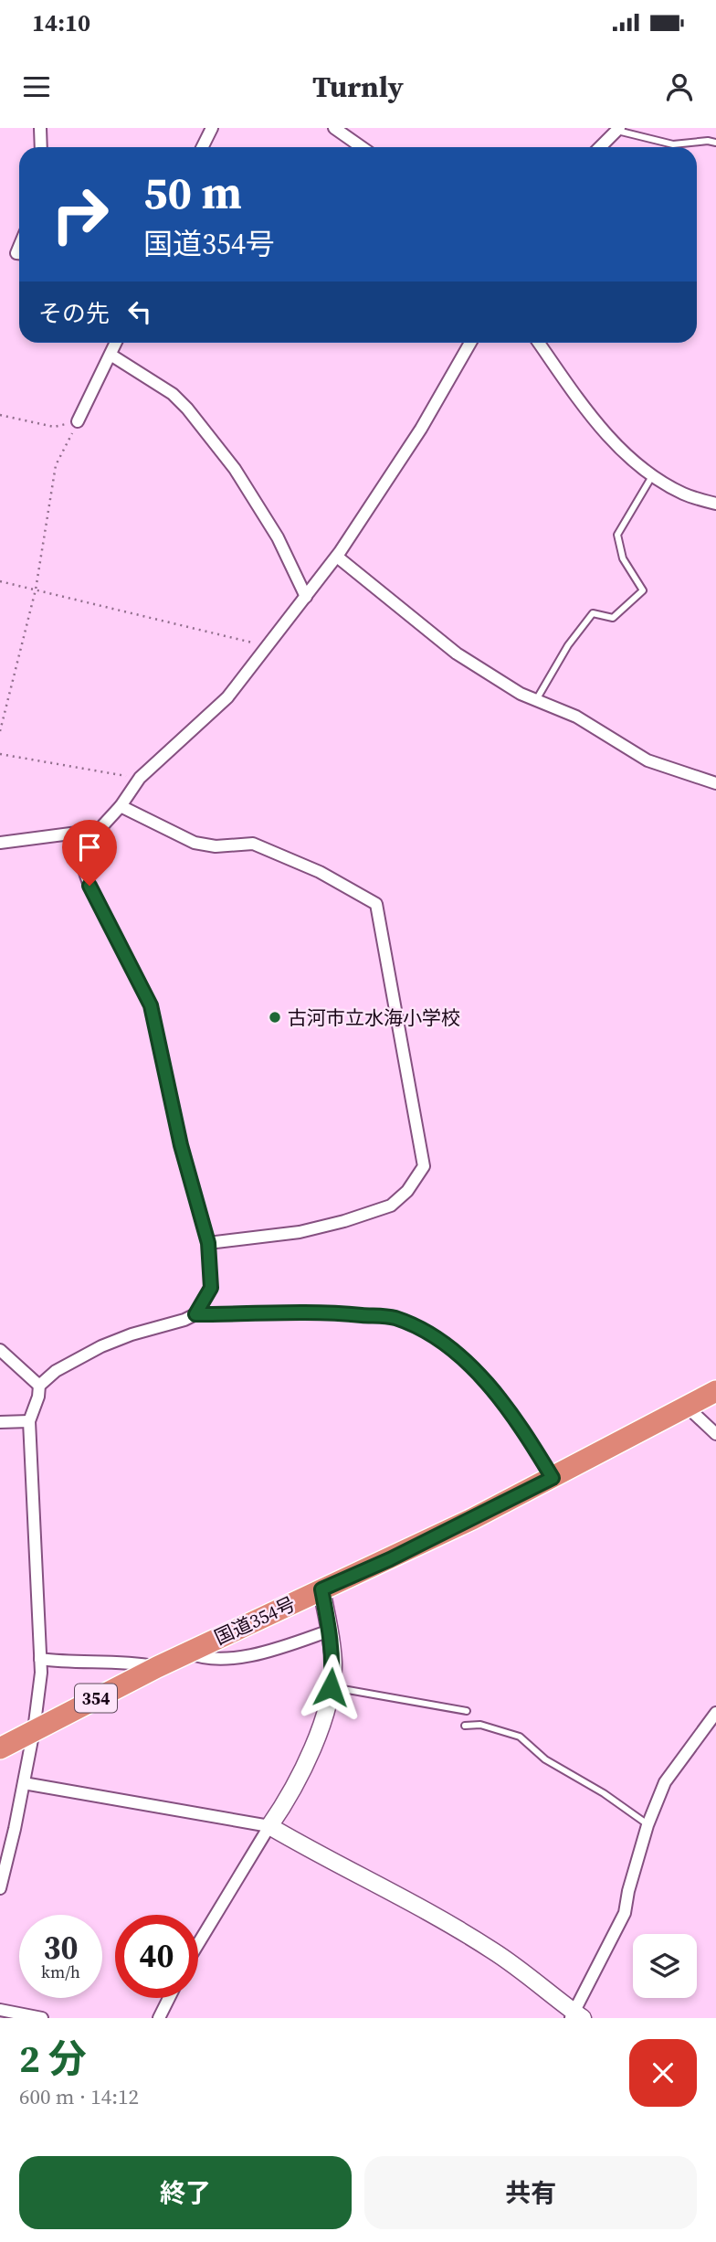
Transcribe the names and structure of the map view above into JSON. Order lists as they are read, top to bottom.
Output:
{
  "streets": {
    "highway": ["国道354号", "354"]
  },
  "places": ["古河市立水海小学校"],
  "page": {
    "status": "14:10",
    "header": "Turnly",
    "turn": ["50 m", "国道354号"],
    "then": "その先",
    "speed": "30 km/h",
    "limit": "40",
    "heading": ["2 分", "600 m · 14:12"],
    "buttons": ["終了", "共有"]
  }
}
